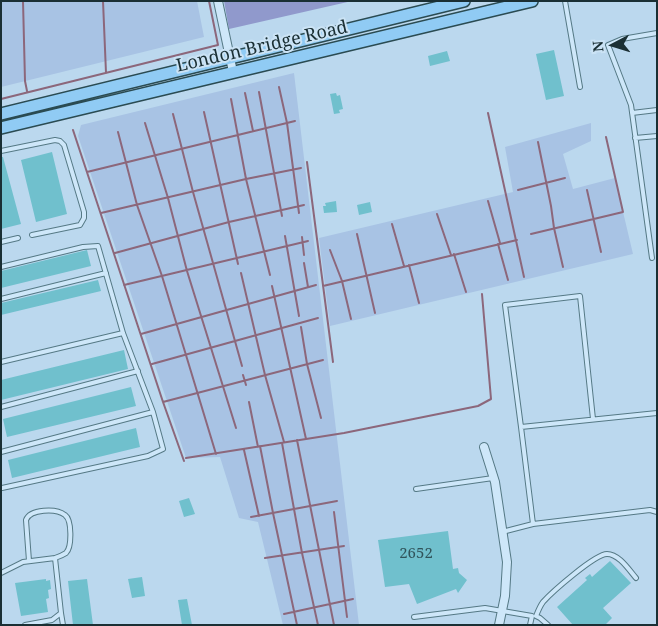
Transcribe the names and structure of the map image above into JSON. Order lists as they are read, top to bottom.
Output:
{
  "streets": {
    "main road": ["London Bridge Road"]
  },
  "house_numbers": ["2652"],
  "north": "left"
}
